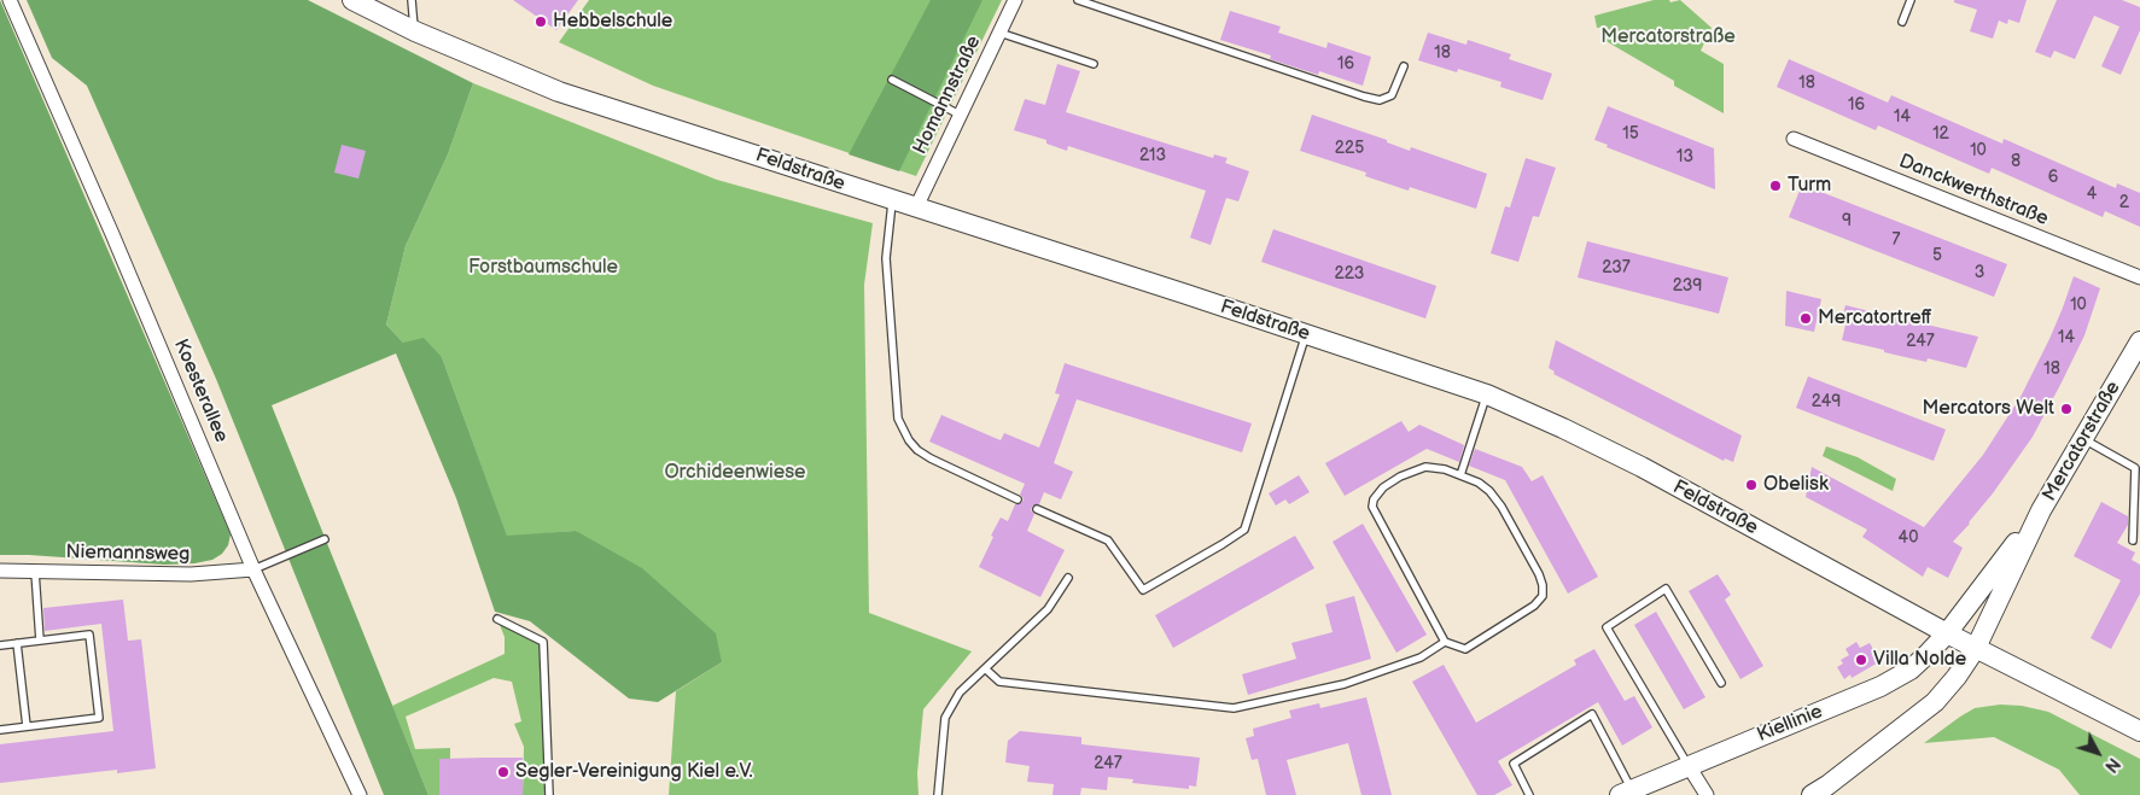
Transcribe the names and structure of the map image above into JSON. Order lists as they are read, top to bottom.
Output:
{
  "streets": {
    "street": [
      "Homannstraße",
      "Feldstraße",
      "Danckwerthstraße",
      "Koesterallee",
      "Mercatorstraße",
      "Niemannsweg",
      "Kiellinie"
    ]
  },
  "crossings": [
    ["Homannstraße", "Feldstraße"],
    ["Feldstraße", "Mercatorstraße"],
    ["Feldstraße", "Kiellinie"],
    ["Koesterallee", "Niemannsweg"],
    ["Mercatorstraße", "Kiellinie"]
  ],
  "parks": ["Mercatorstraße", "Forstbaumschule", "Orchideenwiese"],
  "places": [
    "Hebbelschule",
    "Turm",
    "Mercatortreff",
    "Mercators Welt",
    "Obelisk",
    "Villa Nolde",
    "Segler-Vereinigung Kiel e.V."
  ],
  "house_numbers": [
    "18",
    "16",
    "18",
    "16",
    "14",
    "15",
    "12",
    "225",
    "10",
    "213",
    "13",
    "8",
    "6",
    "4",
    "2",
    "9",
    "7",
    "5",
    "237",
    "3",
    "223",
    "239",
    "10",
    "14",
    "247",
    "18",
    "249",
    "40",
    "247"
  ],
  "north": "bottom right"
}
